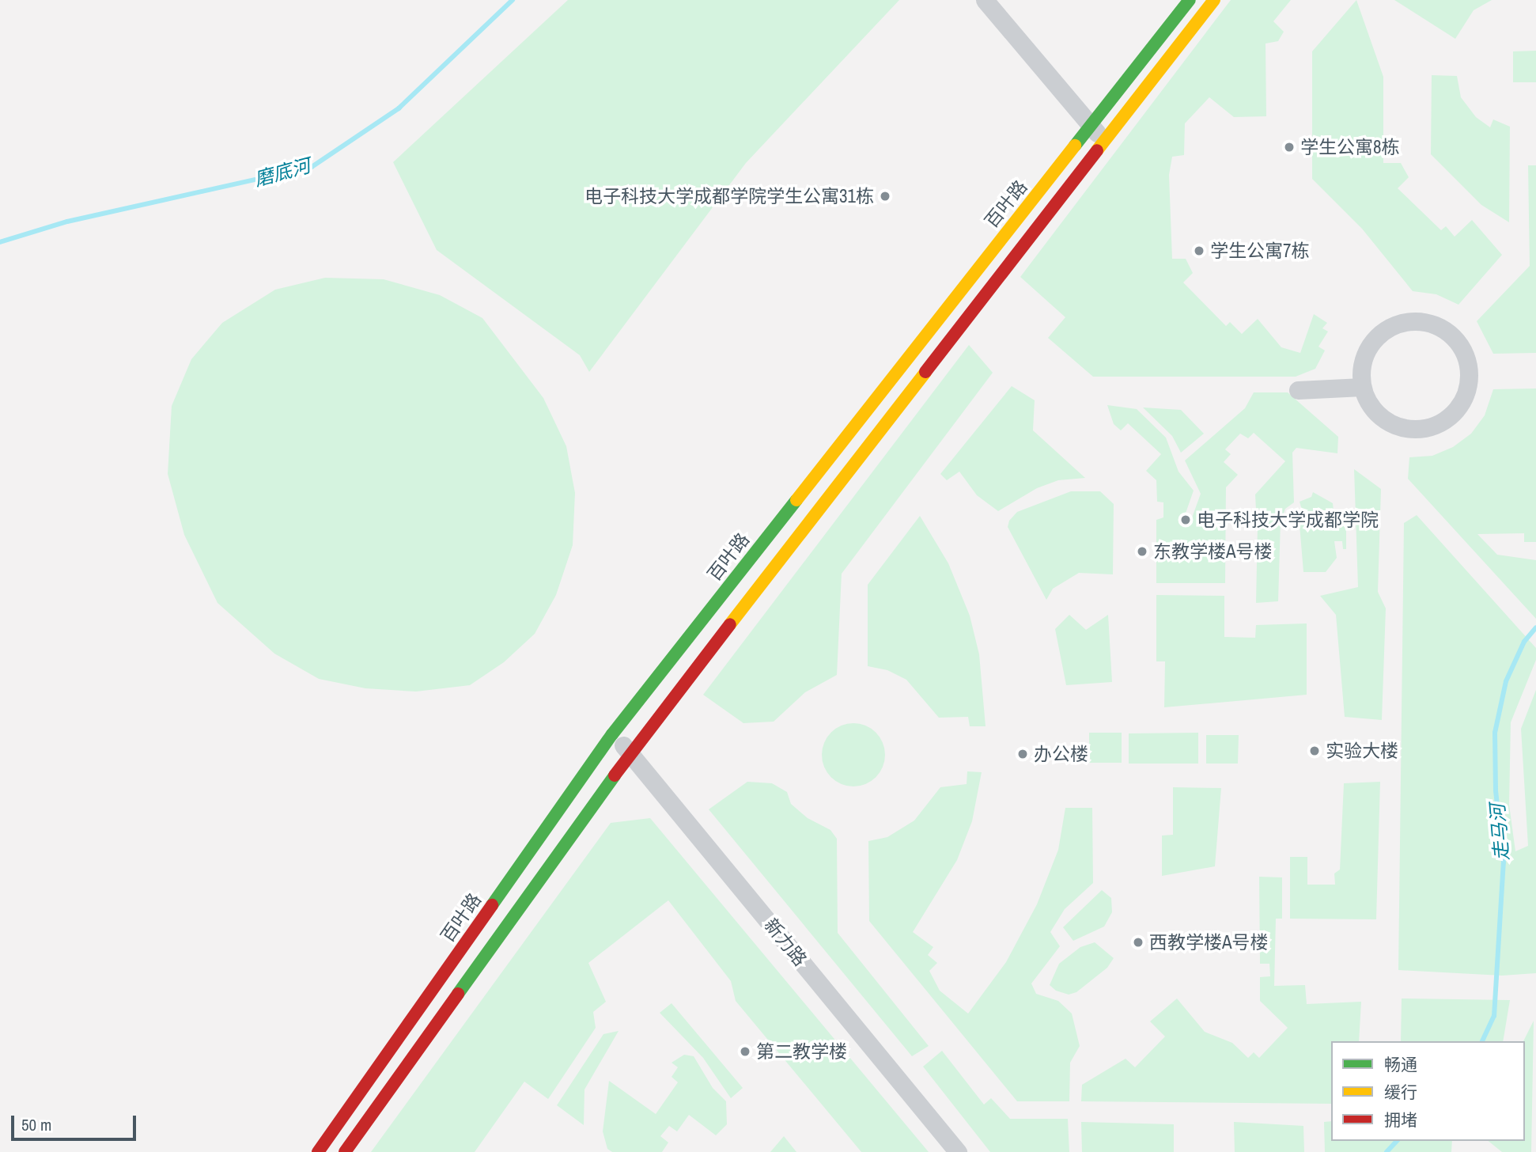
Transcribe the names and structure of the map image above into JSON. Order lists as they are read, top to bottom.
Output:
{
  "streets": {
    "street": ["百叶路", "新力路"]
  },
  "crossings": [
    ["百叶路", "新力路"]
  ],
  "water": ["磨底河", "走马河"],
  "places": [
    "学生公寓8栋",
    "电子科技大学成都学院学生公寓31栋",
    "学生公寓7栋",
    "电子科技大学成都学院",
    "东教学楼A号楼",
    "实验大楼",
    "办公楼",
    "西教学楼A号楼",
    "第二教学楼"
  ],
  "legend": ["畅通", "缓行", "拥堵"],
  "scale_bar": "50 m"
}
